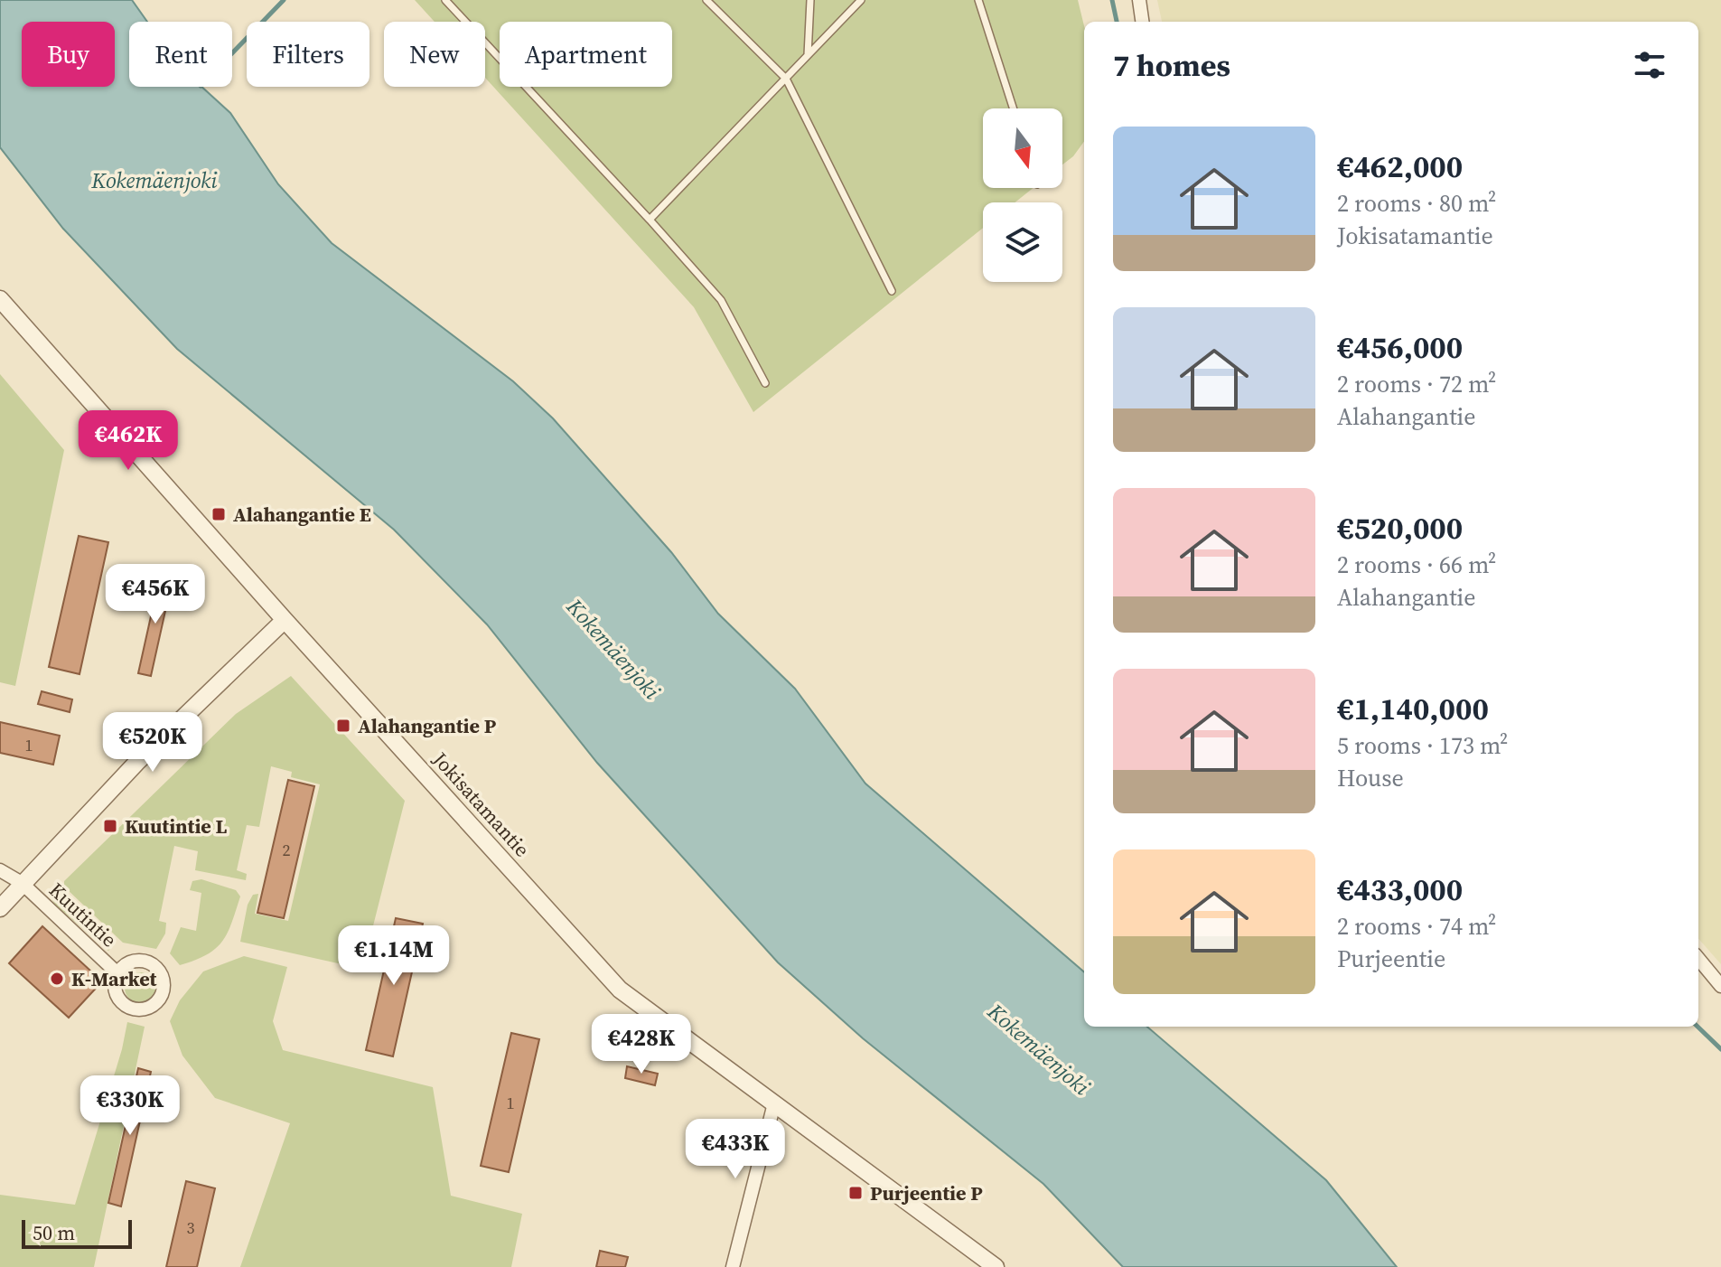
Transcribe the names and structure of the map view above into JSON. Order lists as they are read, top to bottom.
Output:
{
  "streets": {
    "street": ["Jokisatamantie", "Kuutintie"]
  },
  "water": ["Kokemäenjoki"],
  "places": {
    "transit": [
      "Alahangantie E",
      "Alahangantie P",
      "Kuutintie L",
      "Purjeentie P"
    ],
    "other": ["K-Market"]
  },
  "house_numbers": [
    "1",
    "2",
    "1",
    "3"
  ],
  "scale_bar": "50 m",
  "north": "bottom",
  "page": {
    "chip": [
      "Buy",
      "Rent",
      "Filters",
      "New",
      "Apartment"
    ],
    "heading": "7 homes",
    "list": [
      {
        "name": "€462,000",
        "note": "2 rooms · 80 m² · Jokisatamantie"
      },
      {
        "name": "€456,000",
        "note": "2 rooms · 72 m² · Alahangantie"
      },
      {
        "name": "€520,000",
        "note": "2 rooms · 66 m² · Alahangantie"
      },
      {
        "name": "€1,140,000",
        "note": "5 rooms · 173 m² · House"
      },
      {
        "name": "€433,000",
        "note": "2 rooms · 74 m² · Purjeentie"
      }
    ],
    "price": [
      "€462K",
      "€456K",
      "€520K",
      "€1.14M",
      "€428K",
      "€330K",
      "€433K"
    ],
    "scale": "50 m"
  }
}
